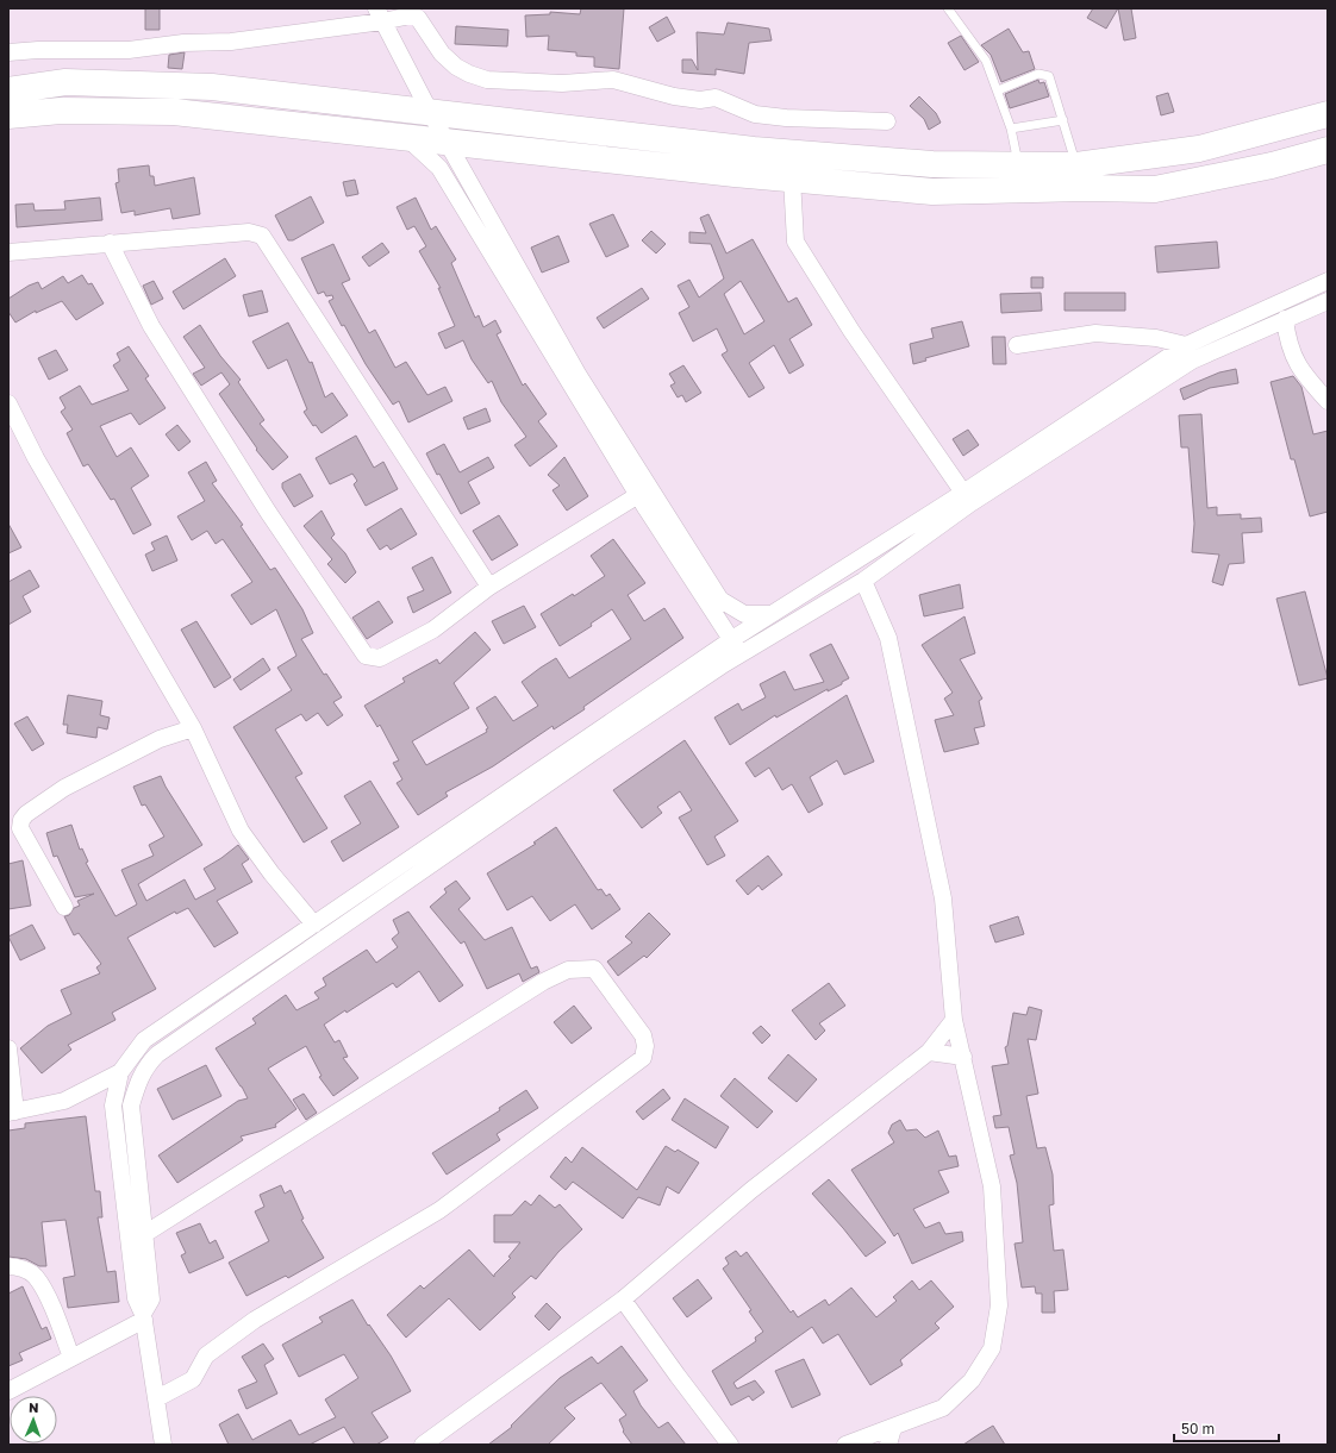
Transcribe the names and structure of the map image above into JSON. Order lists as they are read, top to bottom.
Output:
{
  "scale_bar": "50 m",
  "north": "top"
}
